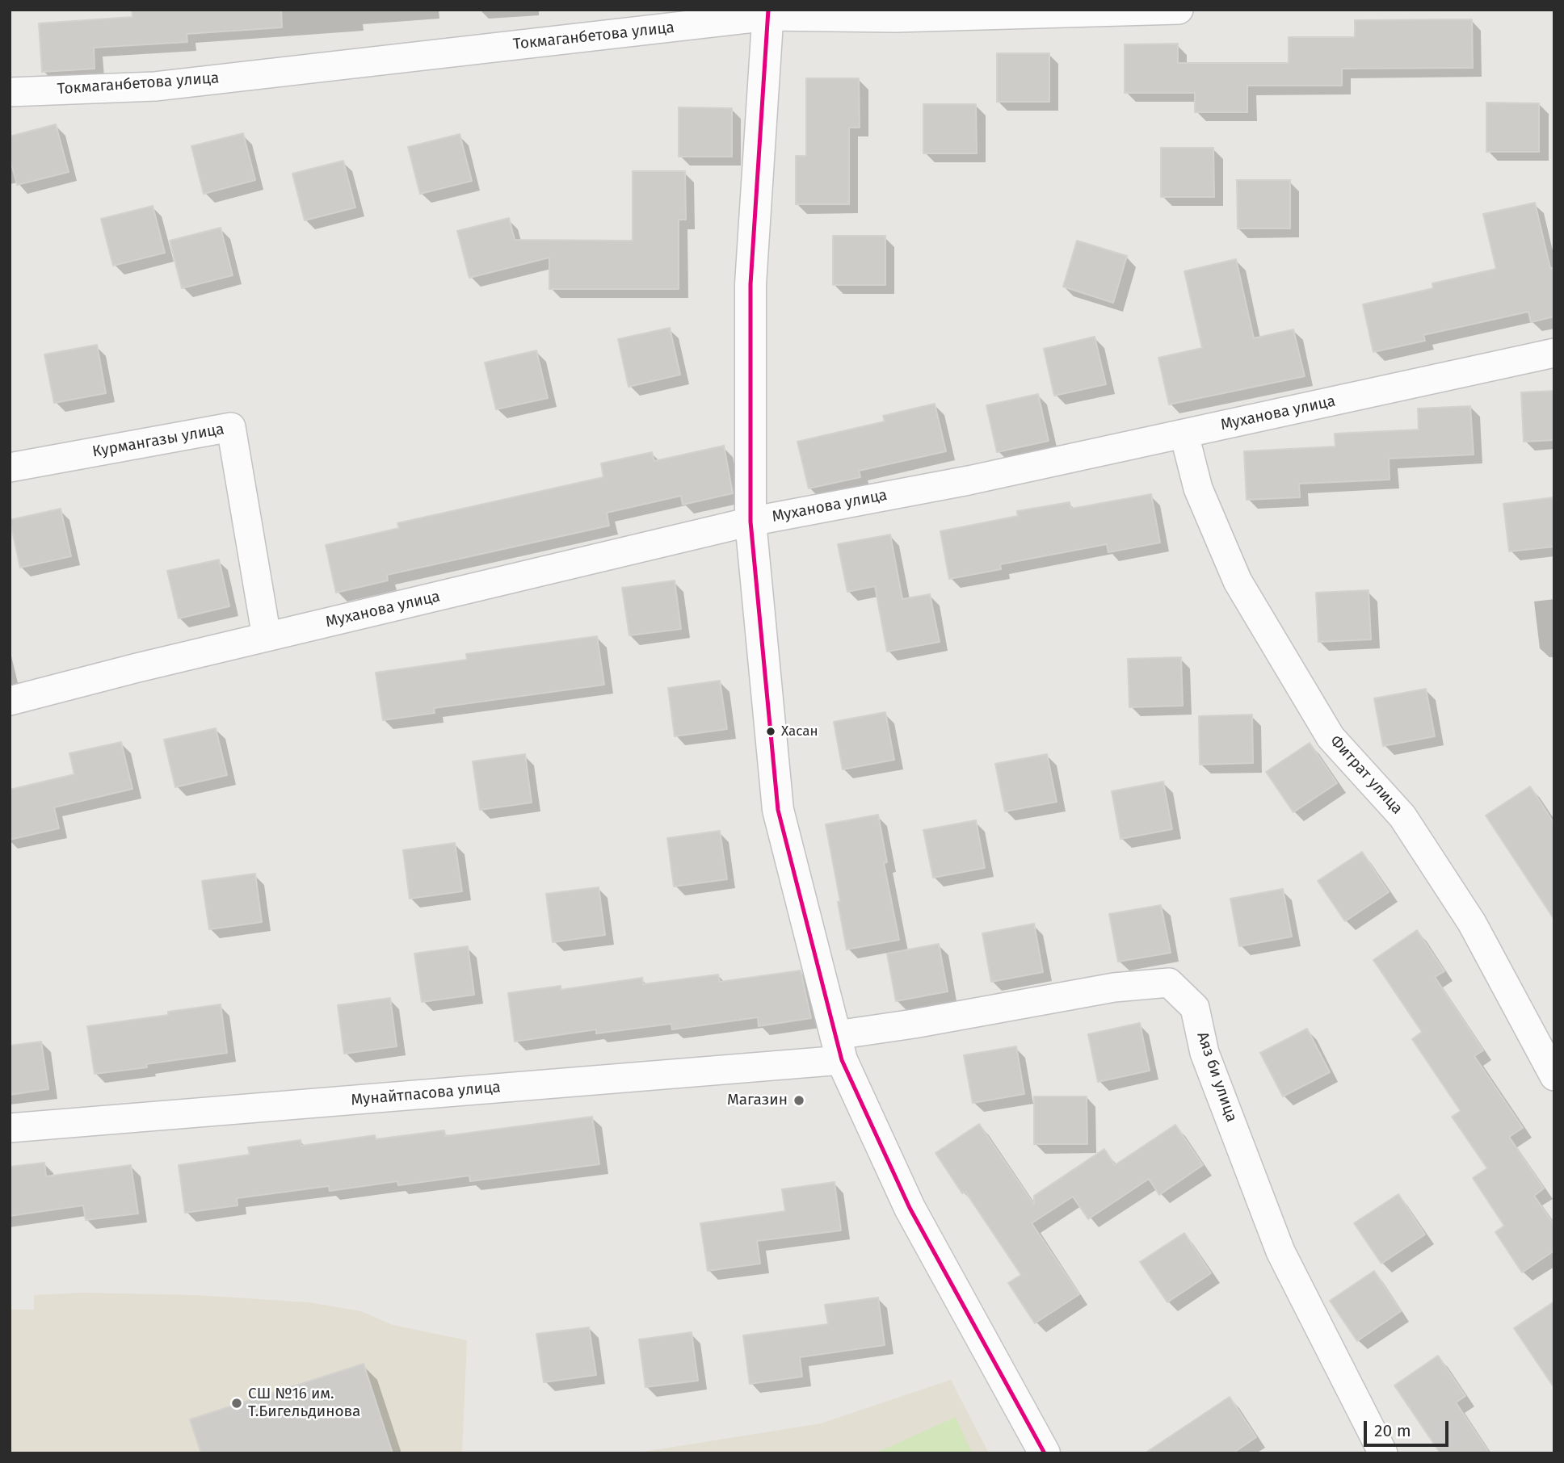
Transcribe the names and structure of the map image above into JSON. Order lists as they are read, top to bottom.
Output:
{
  "streets": {
    "street": [
      "Токмаганбетова улица",
      "Муханова улица",
      "Курмангазы улица",
      "Фитрат улица",
      "Аяз би улица",
      "Мунайтпасова улица"
    ]
  },
  "crossings": [
    ["Муханова улица", "Курмангазы улица"],
    ["Муханова улица", "Фитрат улица"],
    ["Аяз би улица", "Мунайтпасова улица"]
  ],
  "places": ["Хасан", "Магазин", "СШ №16 им. Т.Бигельдинова"],
  "scale_bar": "20 m"
}
